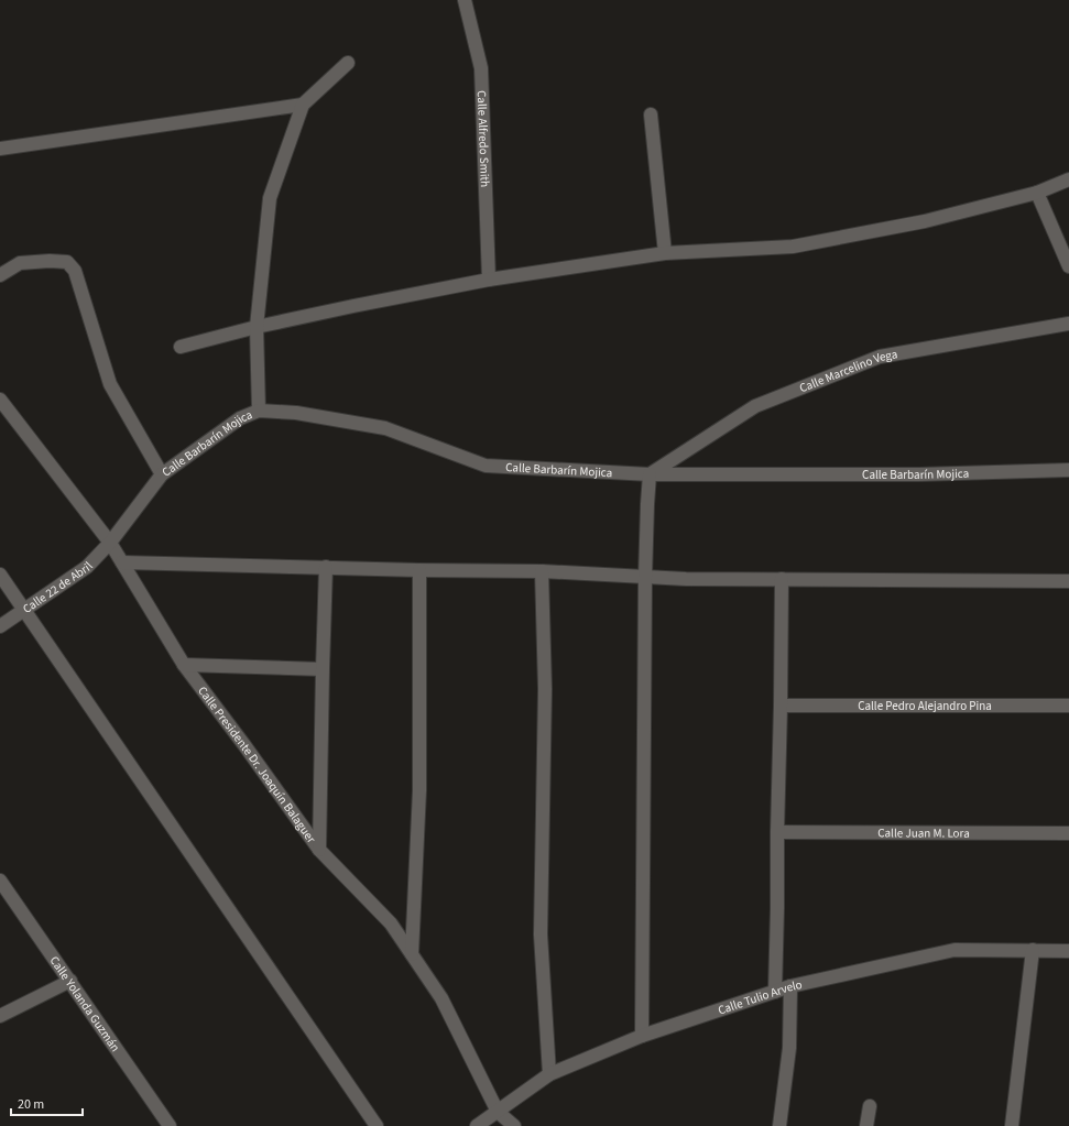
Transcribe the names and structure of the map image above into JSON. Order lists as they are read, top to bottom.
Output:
{
  "streets": {
    "street": [
      "Calle Alfredo Smith",
      "Calle Marcelino Vega",
      "Calle Barbarín Mojica",
      "Calle 22 de Abril",
      "Calle Pedro Alejandro Pina",
      "Calle Presidente Dr. Joaquín Balaguer",
      "Calle Juan M. Lora",
      "Calle Tulio Arvelo",
      "Calle Yolanda Guzmán"
    ]
  },
  "crossings": [
    ["Calle Marcelino Vega", "Calle Barbarín Mojica"],
    ["Calle Barbarín Mojica", "Calle 22 de Abril"],
    ["Calle Barbarín Mojica", "Calle Presidente Dr. Joaquín Balaguer"],
    ["Calle 22 de Abril", "Calle Presidente Dr. Joaquín Balaguer"],
    ["Calle Presidente Dr. Joaquín Balaguer", "Calle Tulio Arvelo"]
  ],
  "scale_bar": "20 m"
}
